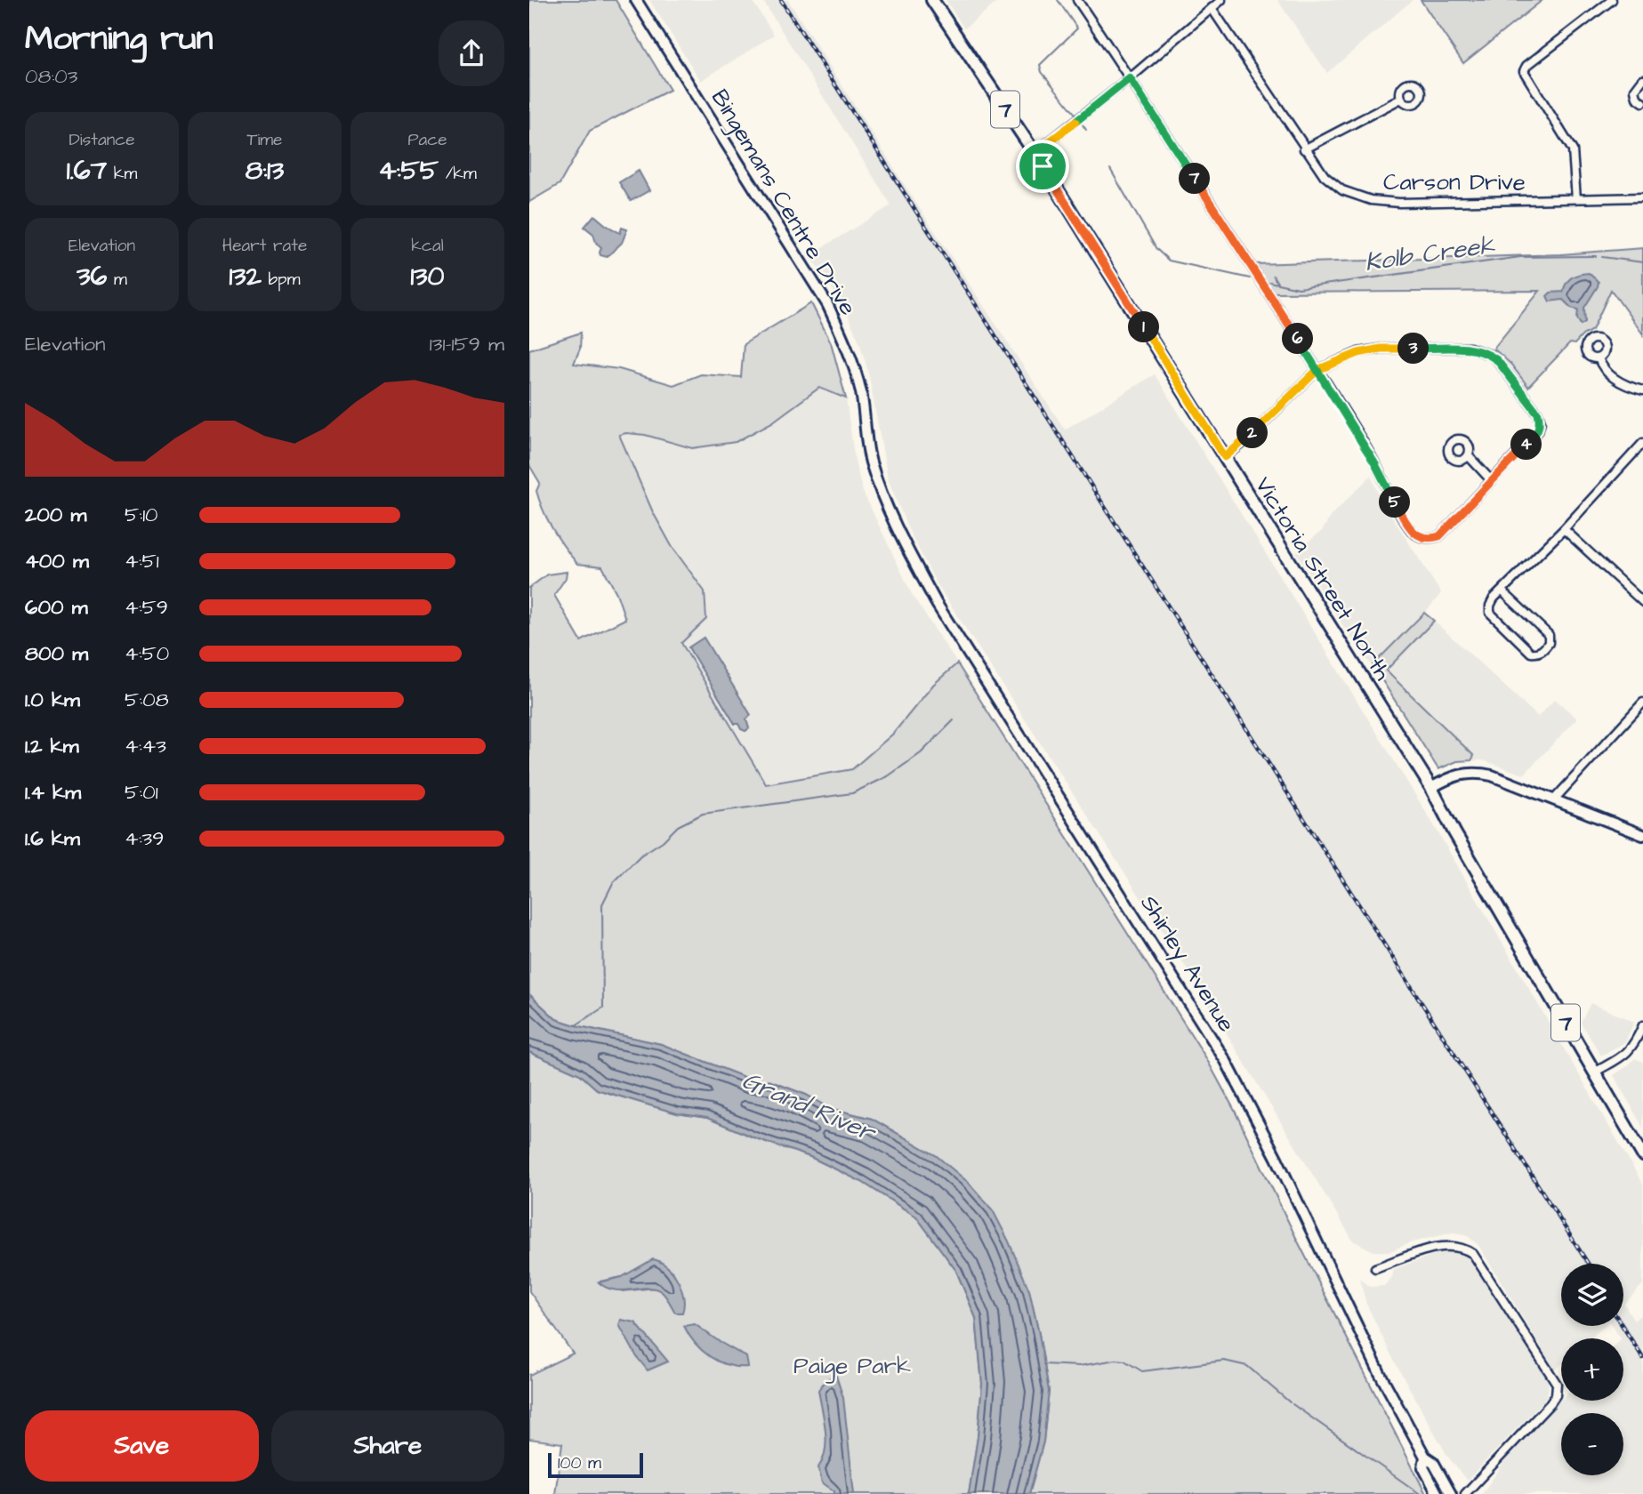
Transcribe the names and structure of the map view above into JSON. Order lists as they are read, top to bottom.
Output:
{
  "streets": {
    "main road": [
      "7",
      "Bingemans Centre Drive",
      "Victoria Street North",
      "Shirley Avenue"
    ],
    "street": ["Carson Drive"]
  },
  "crossings": [
    ["Bingemans Centre Drive", "Shirley Avenue"]
  ],
  "water": ["Kolb Creek", "Grand River"],
  "parks": ["Paige Park"],
  "scale_bar": "100 m",
  "page": {
    "heading": ["Morning run", "08:03"],
    "stats": [
      ["Distance", "1.67 km"],
      ["Time", "8:13"],
      ["Pace", "4:55 /km"],
      ["Elevation", "36 m"],
      ["Heart rate", "132 bpm"],
      ["kcal", "130"]
    ],
    "pins": [
      "7",
      "1",
      "6",
      "3",
      "2",
      "4",
      "5"
    ],
    "chart": ["Elevation", "131–159 m"],
    "list": [
      {
        "name": "200 m",
        "note": "5:10"
      },
      {
        "name": "400 m",
        "note": "4:51"
      },
      {
        "name": "600 m",
        "note": "4:59"
      },
      {
        "name": "800 m",
        "note": "4:50"
      },
      {
        "name": "1.0 km",
        "note": "5:08"
      },
      {
        "name": "1.2 km",
        "note": "4:43"
      },
      {
        "name": "1.4 km",
        "note": "5:01"
      },
      {
        "name": "1.6 km",
        "note": "4:39"
      }
    ],
    "map_buttons": ["+", "−"],
    "buttons": ["Save", "Share"],
    "scale": "100 m"
  }
}
